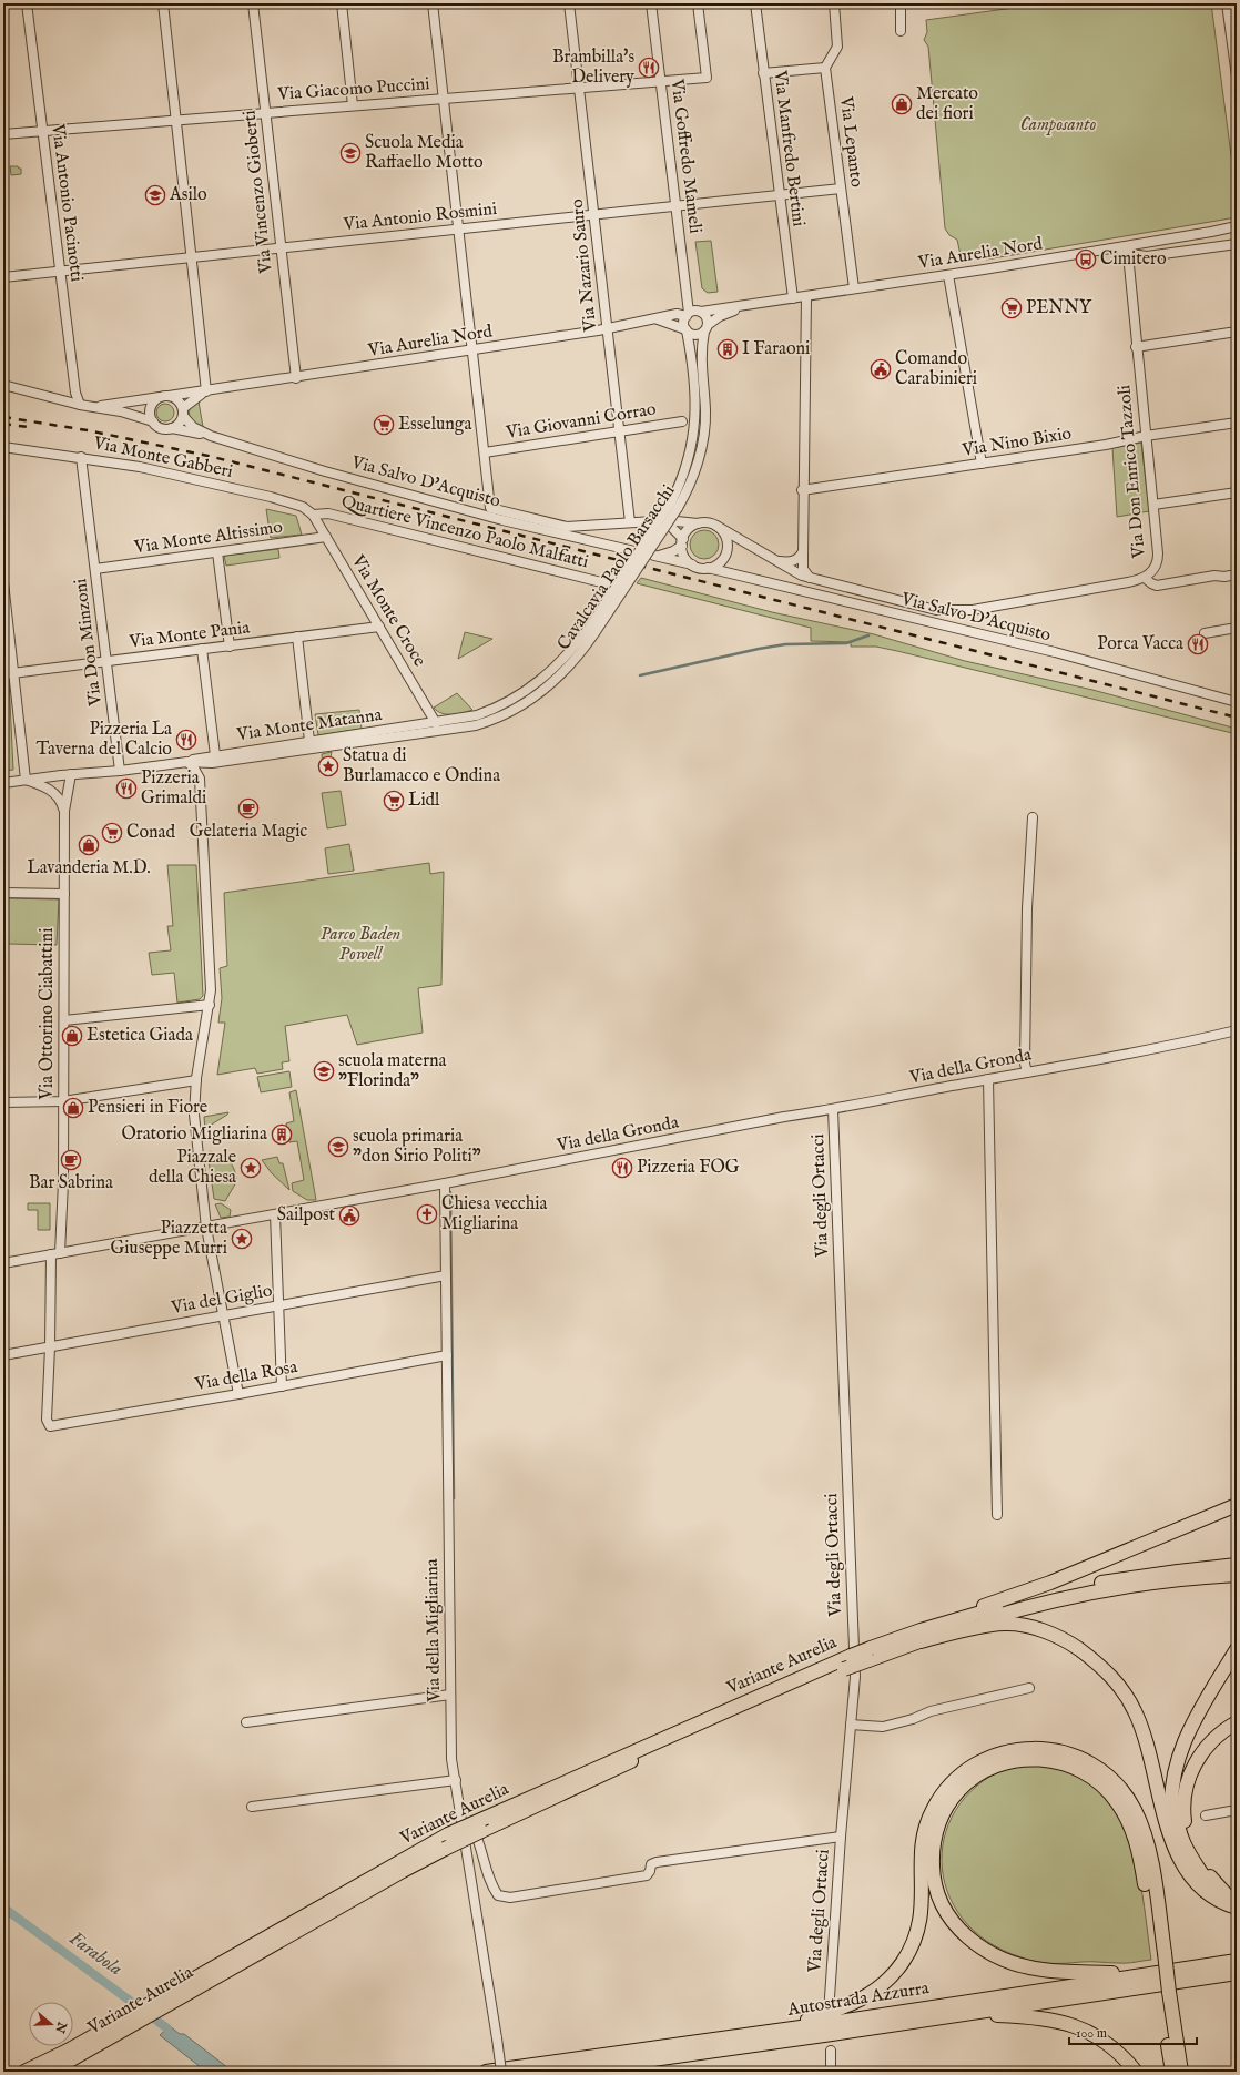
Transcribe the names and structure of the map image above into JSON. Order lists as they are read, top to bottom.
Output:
{
  "streets": {
    "highway": ["Variante Aurelia", "Autostrada Azzurra"],
    "street": [
      "Via Giacomo Puccini",
      "Via Lepanto",
      "Via Manfredo Bertini",
      "Via Goffredo Mameli",
      "Via Vincenzo Gioberti",
      "Via Antonio Pacinotti",
      "Via Antonio Rosmini",
      "Via Aurelia Nord",
      "Via Nazario Sauro",
      "Via Giovanni Corrao",
      "Via Nino Bixio",
      "Via Monte Gabberi",
      "Via Don Enrico Tazzoli",
      "Via Salvo D'Acquisto",
      "Quartiere Vincenzo Paolo Malfatti",
      "Via Monte Altissimo",
      "Cavalcavia Paolo Barsacchi",
      "Via Monte Croce",
      "Via Monte Pania",
      "Via Don Minzoni",
      "Via Monte Matanna",
      "Via Ottorino Ciabattini",
      "Via della Gronda",
      "Via degli Ortacci",
      "Via del Giglio",
      "Via della Rosa",
      "Via della Migliarina"
    ]
  },
  "crossings": [
    ["Via Giacomo Puccini", "Via Goffredo Mameli"],
    ["Via Giacomo Puccini", "Via Vincenzo Gioberti"],
    ["Via Giacomo Puccini", "Via Antonio Pacinotti"],
    ["Via Giacomo Puccini", "Via Nazario Sauro"],
    ["Via Lepanto", "Via Antonio Rosmini"],
    ["Via Lepanto", "Via Aurelia Nord"],
    ["Via Manfredo Bertini", "Via Antonio Rosmini"],
    ["Via Manfredo Bertini", "Via Aurelia Nord"],
    ["Via Goffredo Mameli", "Via Antonio Rosmini"],
    ["Via Goffredo Mameli", "Via Aurelia Nord"],
    ["Via Goffredo Mameli", "Cavalcavia Paolo Barsacchi"],
    ["Via Vincenzo Gioberti", "Via Antonio Rosmini"],
    ["Via Vincenzo Gioberti", "Via Aurelia Nord"],
    ["Via Antonio Pacinotti", "Via Antonio Rosmini"],
    ["Via Antonio Rosmini", "Via Nazario Sauro"],
    ["Via Aurelia Nord", "Via Nazario Sauro"],
    ["Via Aurelia Nord", "Via Salvo D'Acquisto"],
    ["Via Aurelia Nord", "Cavalcavia Paolo Barsacchi"],
    ["Via Nazario Sauro", "Via Giovanni Corrao"],
    ["Via Nino Bixio", "Via Don Enrico Tazzoli"],
    ["Via Monte Gabberi", "Quartiere Vincenzo Paolo Malfatti"],
    ["Via Monte Gabberi", "Via Monte Croce"],
    ["Via Monte Gabberi", "Via Don Minzoni"],
    ["Via Don Enrico Tazzoli", "Via Salvo D'Acquisto"],
    ["Quartiere Vincenzo Paolo Malfatti", "Via Monte Croce"],
    ["Via Monte Altissimo", "Via Monte Croce"],
    ["Via Monte Altissimo", "Via Don Minzoni"],
    ["Cavalcavia Paolo Barsacchi", "Via Monte Croce"],
    ["Cavalcavia Paolo Barsacchi", "Via Monte Matanna"],
    ["Via Monte Croce", "Via Monte Pania"],
    ["Via Monte Croce", "Via Monte Matanna"],
    ["Via Monte Pania", "Via Don Minzoni"],
    ["Via Don Minzoni", "Via Monte Matanna"],
    ["Via Monte Matanna", "Via Ottorino Ciabattini"],
    ["Via Ottorino Ciabattini", "Via della Gronda"],
    ["Via Ottorino Ciabattini", "Via del Giglio"],
    ["Via Ottorino Ciabattini", "Via della Rosa"],
    ["Via della Gronda", "Via degli Ortacci"],
    ["Via della Gronda", "Via della Migliarina"],
    ["Via del Giglio", "Via della Migliarina"],
    ["Via della Rosa", "Via della Migliarina"]
  ],
  "water": ["Farabola"],
  "parks": ["Camposanto", "Parco Baden Powell"],
  "places": {
    "restaurant": [
      "Brambilla's Delivery",
      "Porca Vacca",
      "Pizzeria La Taverna del Calcio",
      "Pizzeria Grimaldi",
      "Pizzeria FOG"
    ],
    "shop": [
      "Mercato dei fiori",
      "Lavanderia M.D.",
      "Estetica Giada",
      "Pensieri in Fiore"
    ],
    "school or university": [
      "Scuola Media Raffaello Motto",
      "Asilo",
      "scuola materna \"Florinda\"",
      "scuola primaria \"don Sirio Politi\""
    ],
    "bus stop": ["Cimitero"],
    "supermarket": [
      "PENNY",
      "Esselunga",
      "Lidl",
      "Conad"
    ],
    "building": ["I Faraoni", "Oratorio Migliarina"],
    "public building": ["Comando Carabinieri", "Sailpost"],
    "place": ["Statua di Burlamacco e Ondina", "Piazzale della Chiesa", "Piazzetta Giuseppe Murri"],
    "cafe": ["Gelateria Magic", "Bar Sabrina"],
    "church": ["Chiesa vecchia Migliarina"]
  },
  "scale_bar": "100 m",
  "north": "right"
}
